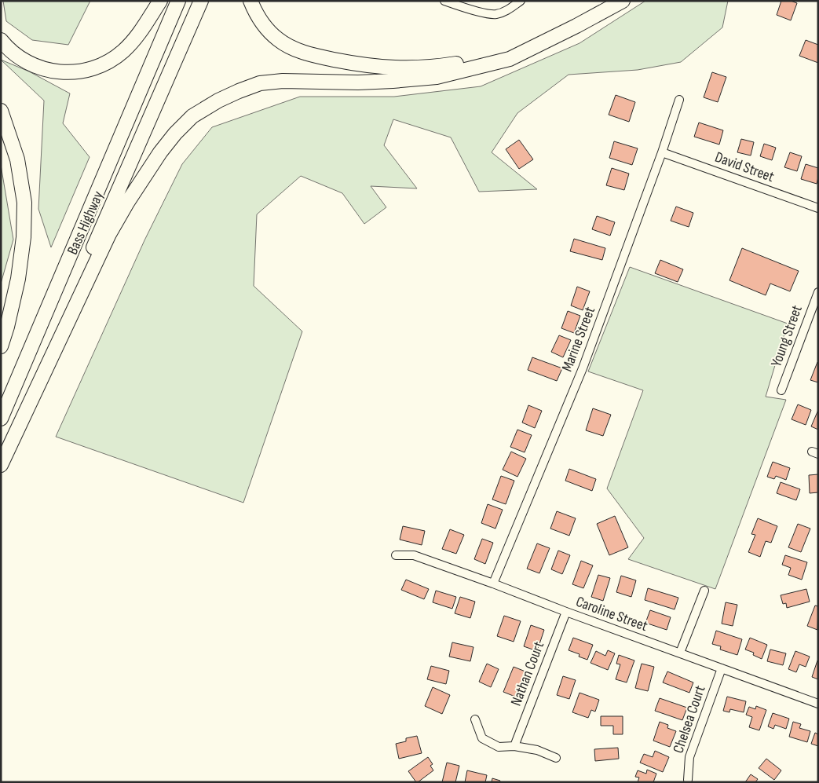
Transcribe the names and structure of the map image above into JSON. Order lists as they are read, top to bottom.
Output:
{
  "streets": {
    "highway": ["Bass Highway"],
    "street": [
      "David Street",
      "Young Street",
      "Marine Street",
      "Caroline Street",
      "Nathan Court",
      "Chelsea Court"
    ]
  },
  "crossings": [
    ["David Street", "Marine Street"],
    ["Marine Street", "Caroline Street"],
    ["Caroline Street", "Nathan Court"],
    ["Caroline Street", "Chelsea Court"]
  ]
}
